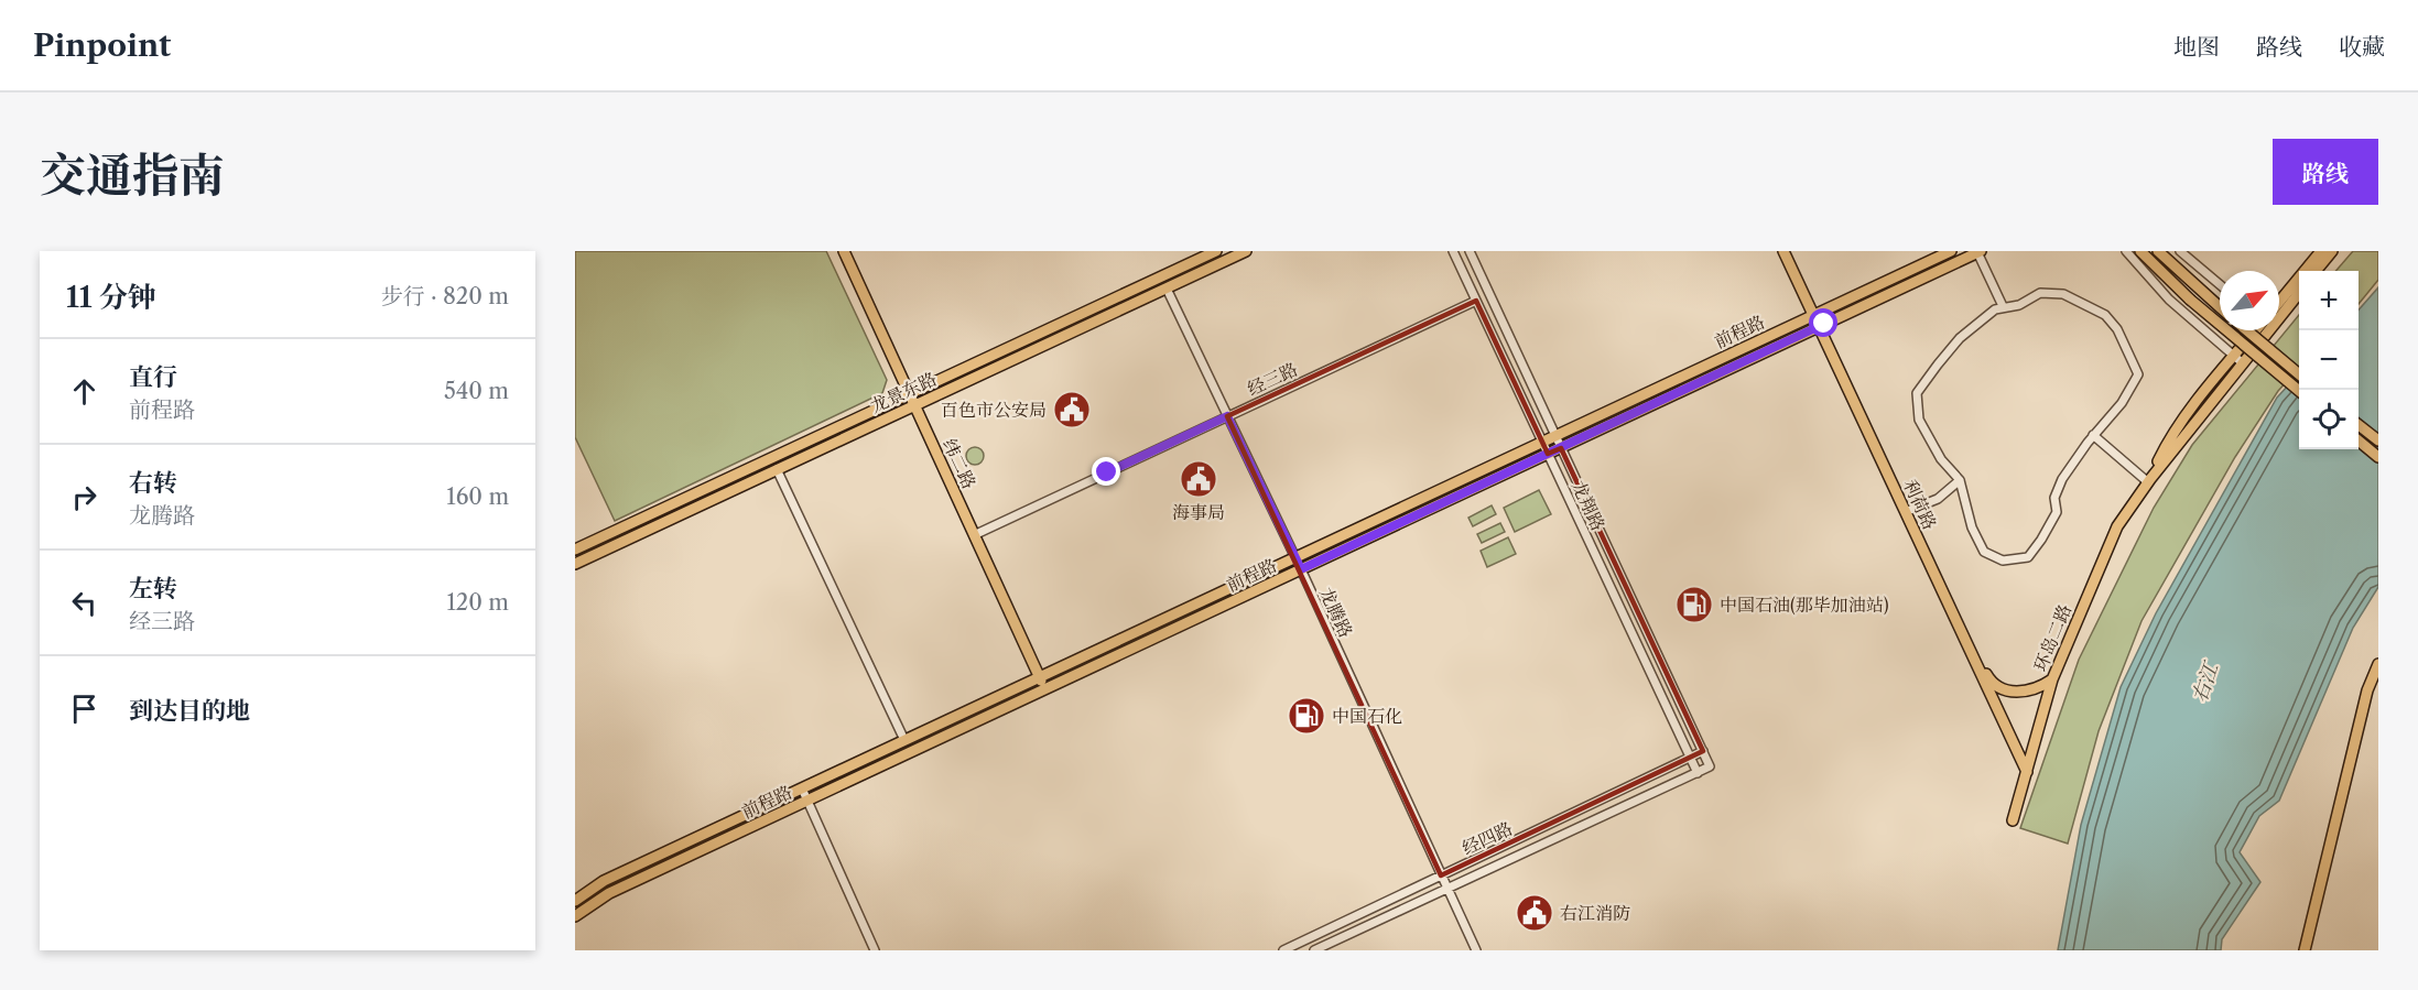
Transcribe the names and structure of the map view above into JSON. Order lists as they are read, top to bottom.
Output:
{
  "streets": {
    "main road": [
      "前程路",
      "龙景东路",
      "纬二路",
      "利荷路",
      "环岛二路"
    ],
    "street": [
      "经三路",
      "龙翔路",
      "龙腾路",
      "经四路"
    ]
  },
  "crossings": [
    ["前程路", "纬二路"],
    ["前程路", "利荷路"],
    ["前程路", "龙翔路"],
    ["前程路", "龙腾路"],
    ["经三路", "纬二路"],
    ["经三路", "龙翔路"],
    ["经三路", "龙腾路"],
    ["龙景东路", "纬二路"],
    ["龙景东路", "龙腾路"],
    ["利荷路", "环岛二路"],
    ["龙翔路", "经四路"],
    ["龙腾路", "经四路"]
  ],
  "water": ["右江"],
  "places": {
    "public building": ["百色市公安局", "海事局", "右江消防"],
    "fuel station": ["中国石油(那毕加油站)", "中国石化"]
  },
  "north": "top right",
  "page": {
    "header": "Pinpoint",
    "nav": ["地图", "路线", "收藏"],
    "title": "交通指南",
    "buttons": "路线",
    "heading": ["11 分钟", "步行 · 820 m"],
    "map_buttons": ["+", "−"],
    "list": [
      ["直行", "前程路", "540 m"],
      ["右转", "龙腾路", "160 m"],
      ["左转", "经三路", "120 m"],
      "到达目的地"
    ]
  }
}
